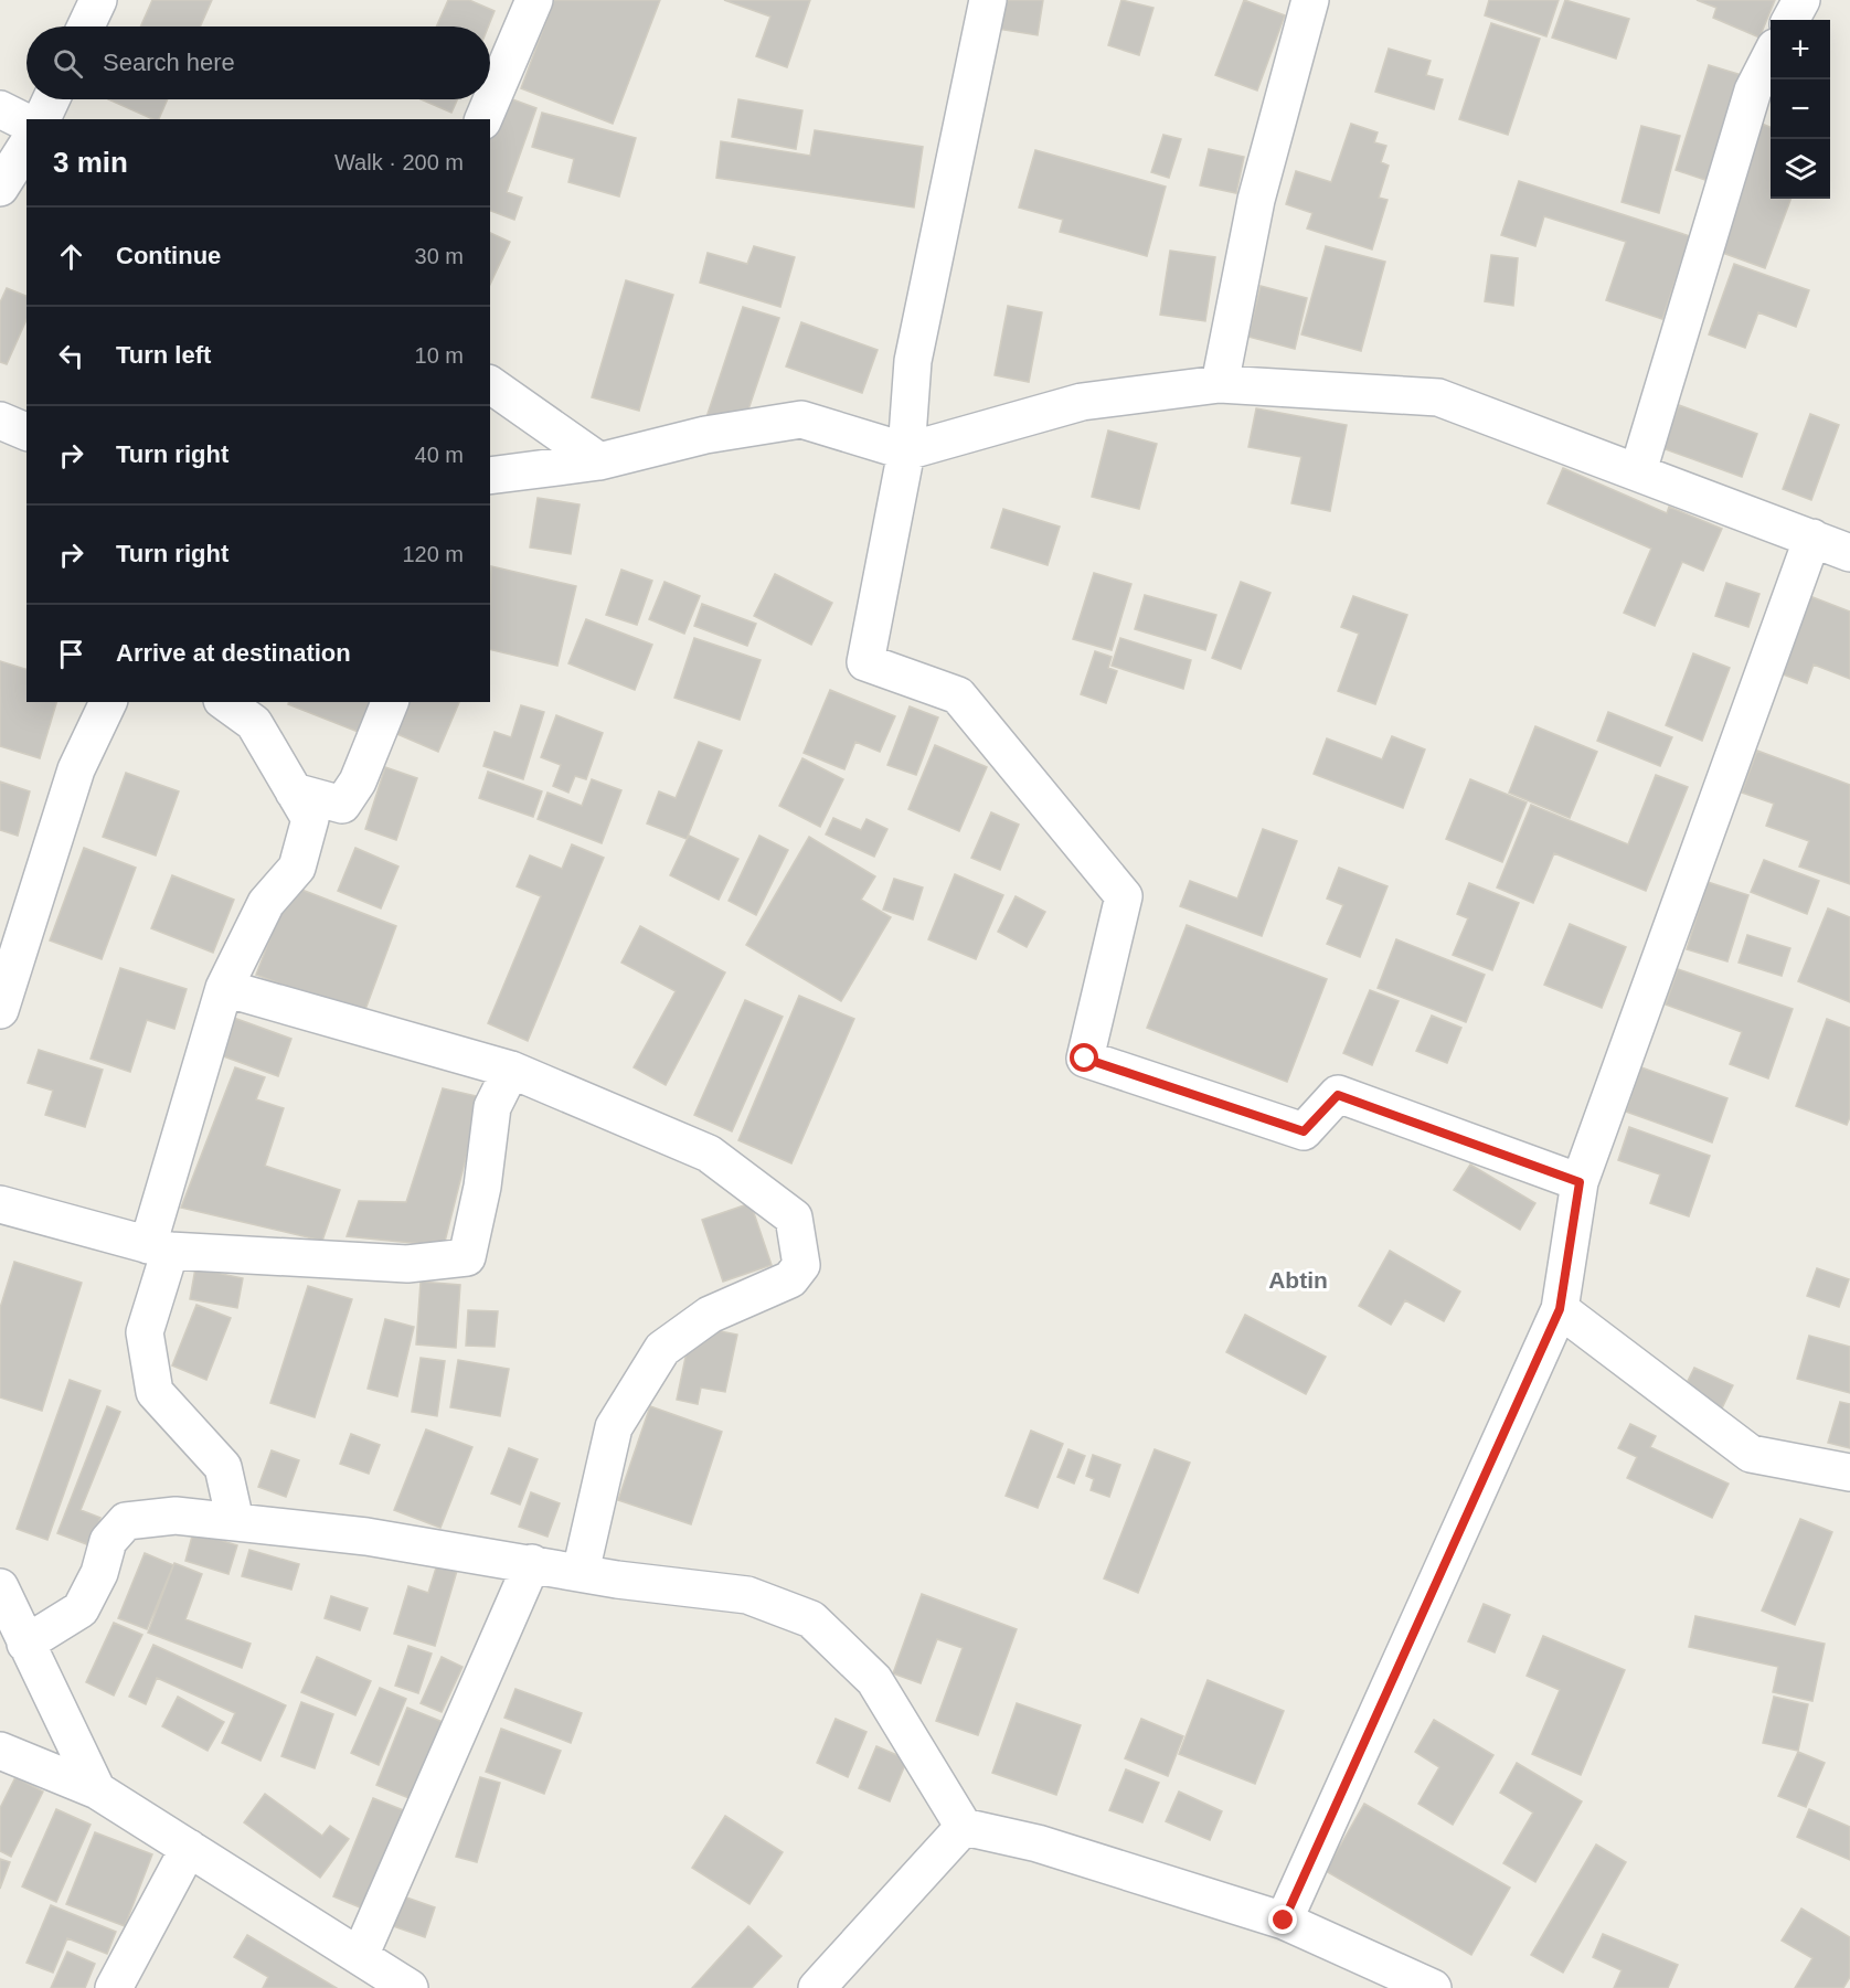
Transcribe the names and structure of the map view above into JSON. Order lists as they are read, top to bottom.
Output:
{
  "districts": ["Abtin"],
  "page": {
    "map_buttons": ["+", "−"],
    "search": "Search here",
    "heading": ["3 min", "Walk · 200 m"],
    "list": [
      ["Continue", "30 m"],
      ["Turn left", "10 m"],
      ["Turn right", "40 m"],
      ["Turn right", "120 m"],
      "Arrive at destination"
    ]
  }
}
